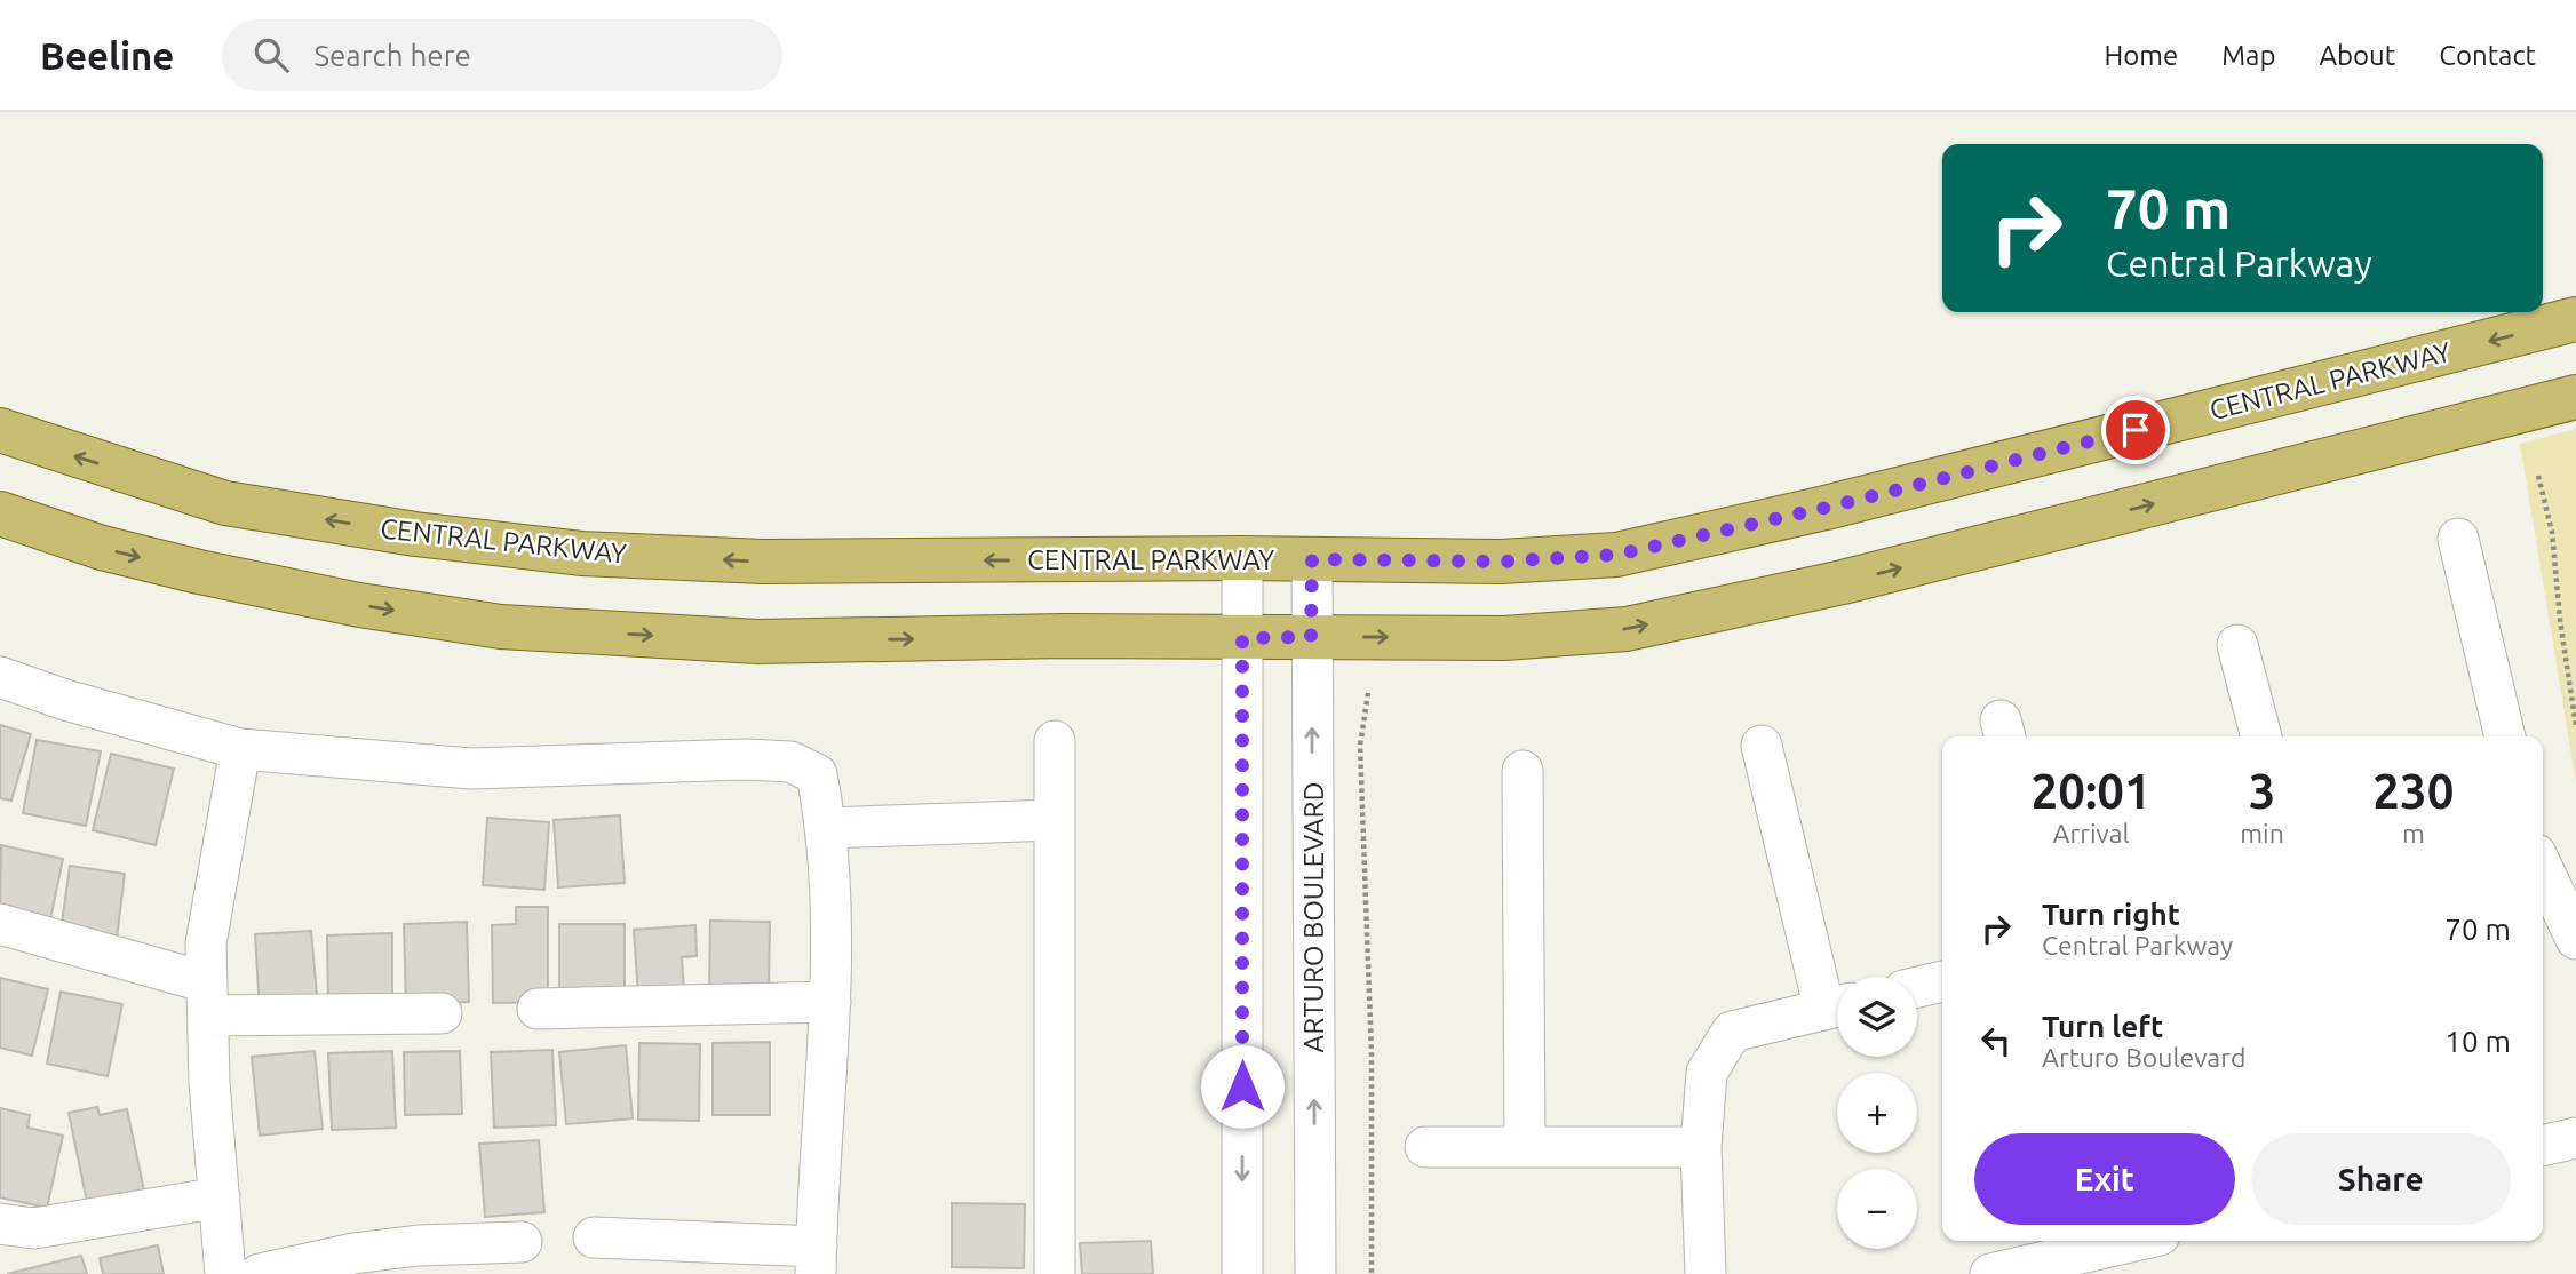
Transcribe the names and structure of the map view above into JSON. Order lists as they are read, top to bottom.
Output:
{
  "streets": {
    "main road": ["CENTRAL PARKWAY"],
    "street": ["ARTURO BOULEVARD"]
  },
  "crossings": [
    ["CENTRAL PARKWAY", "ARTURO BOULEVARD"]
  ],
  "page": {
    "header": "Beeline",
    "search": "Search here",
    "nav": [
      "Home",
      "Map",
      "About",
      "Contact"
    ],
    "turn": ["70 m", "Central Parkway"],
    "eta": [
      "20:01",
      "Arrival",
      "3",
      "min",
      "230",
      "m"
    ],
    "list": [
      {
        "name": "Turn right",
        "note": "Central Parkway",
        "value": "70 m"
      },
      {
        "name": "Turn left",
        "note": "Arturo Boulevard",
        "value": "10 m"
      }
    ],
    "map_buttons": ["+", "−"],
    "buttons": ["Exit", "Share"]
  }
}
